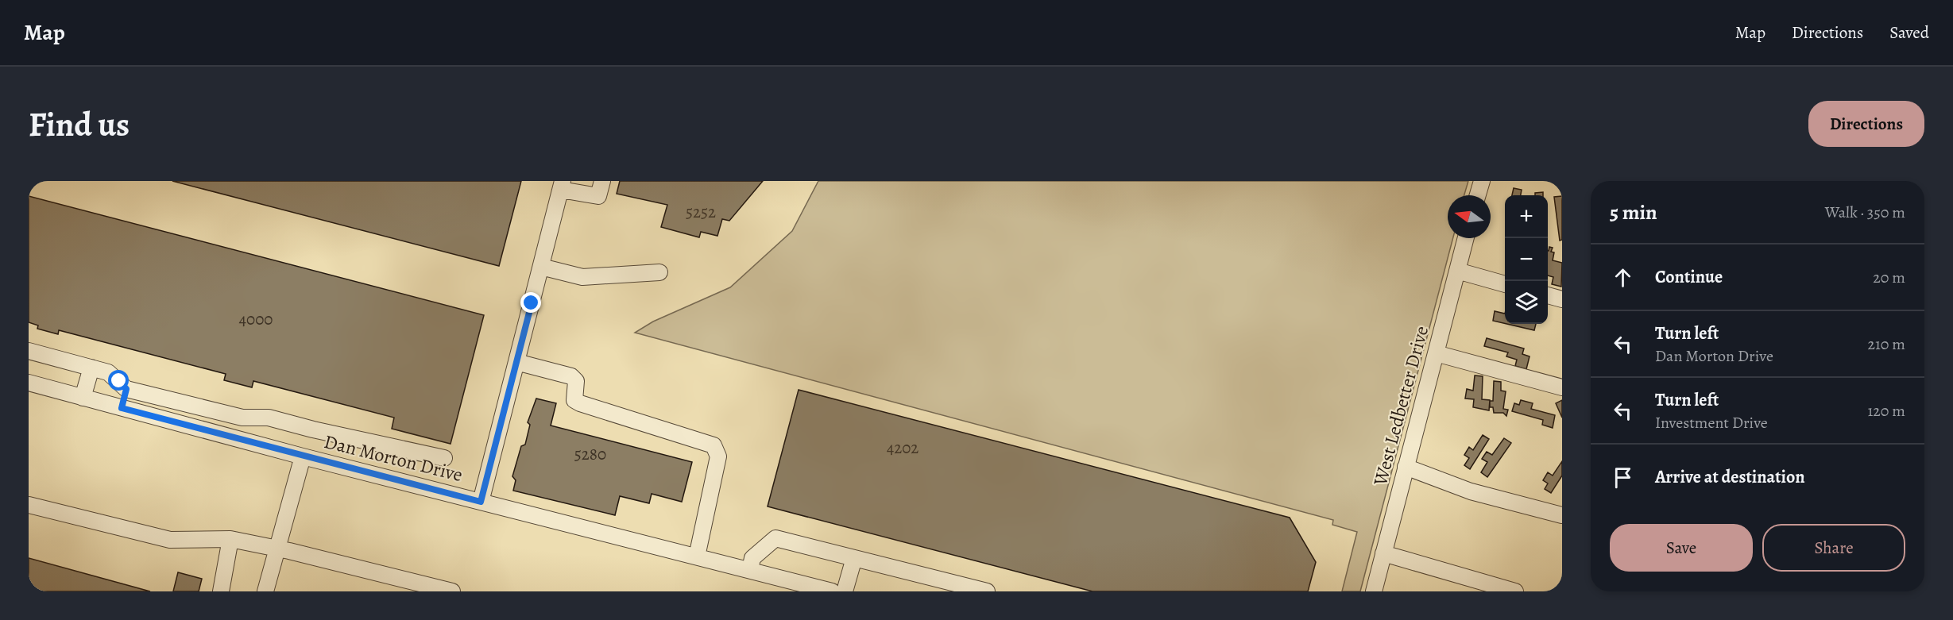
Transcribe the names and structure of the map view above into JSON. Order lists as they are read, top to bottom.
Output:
{
  "streets": {
    "street": ["West Ledbetter Drive", "Dan Morton Drive"]
  },
  "house_numbers": [
    "5252",
    "4000",
    "4202",
    "5280"
  ],
  "north": "left",
  "page": {
    "header": "Map",
    "nav": ["Map", "Directions", "Saved"],
    "buttons": [
      "Directions",
      ["Save", "Share"]
    ],
    "title": "Find us",
    "heading": ["5 min", "Walk · 350 m"],
    "map_buttons": ["+", "−"],
    "list": [
      ["Continue", "20 m"],
      ["Turn left", "Dan Morton Drive", "210 m"],
      ["Turn left", "Investment Drive", "120 m"],
      "Arrive at destination"
    ]
  }
}
